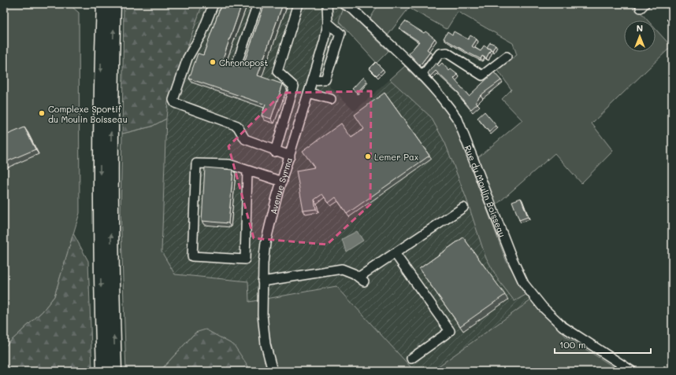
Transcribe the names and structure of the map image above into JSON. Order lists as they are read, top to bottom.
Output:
{
  "streets": {
    "street": ["Avenue Syrma", "Rue du Moulin Boisseau"]
  },
  "places": ["Chronopost", "Complexe Sportif du Moulin Boisseau", "Lemer Pax"],
  "scale_bar": "100 m",
  "north": "top"
}
